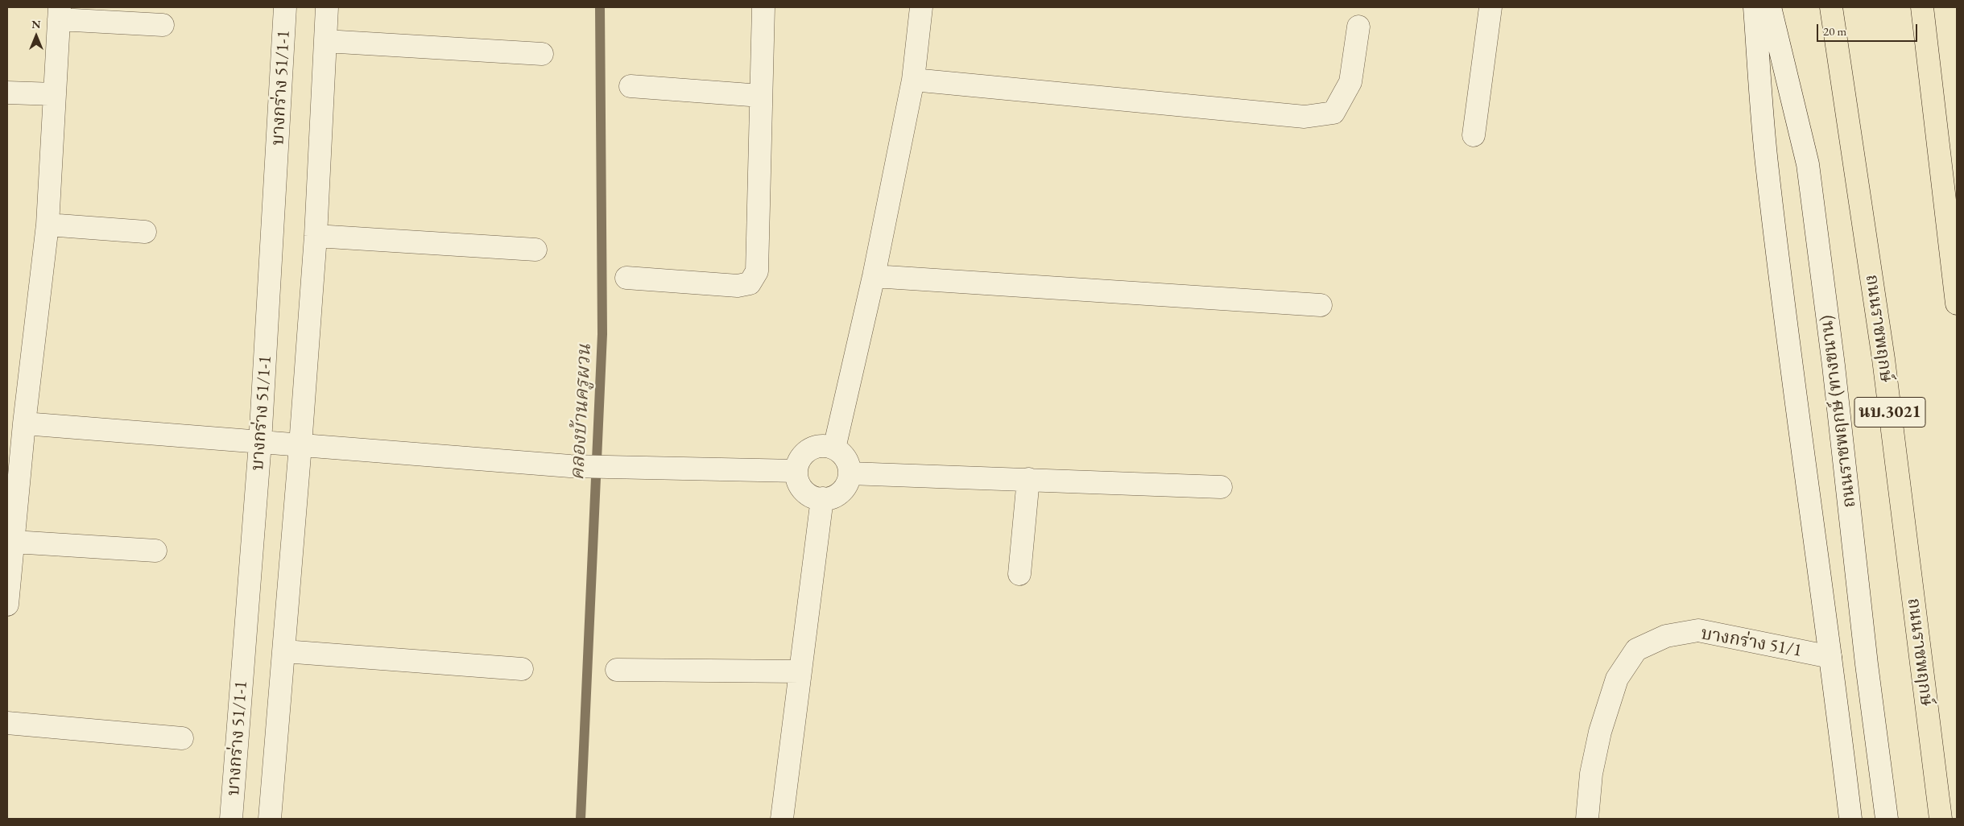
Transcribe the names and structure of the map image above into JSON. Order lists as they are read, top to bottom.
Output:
{
  "streets": {
    "main road": ["ถนนราชพฤกษ์", "นบ.3021"],
    "street": ["บางกร่าง 51/1-1", "ถนนราชพฤกษ์ (ทางขนาน)", "บางกร่าง 51/1"]
  },
  "water": ["คลองบ้านครูผวน"],
  "scale_bar": "20 m",
  "north": "top"
}
